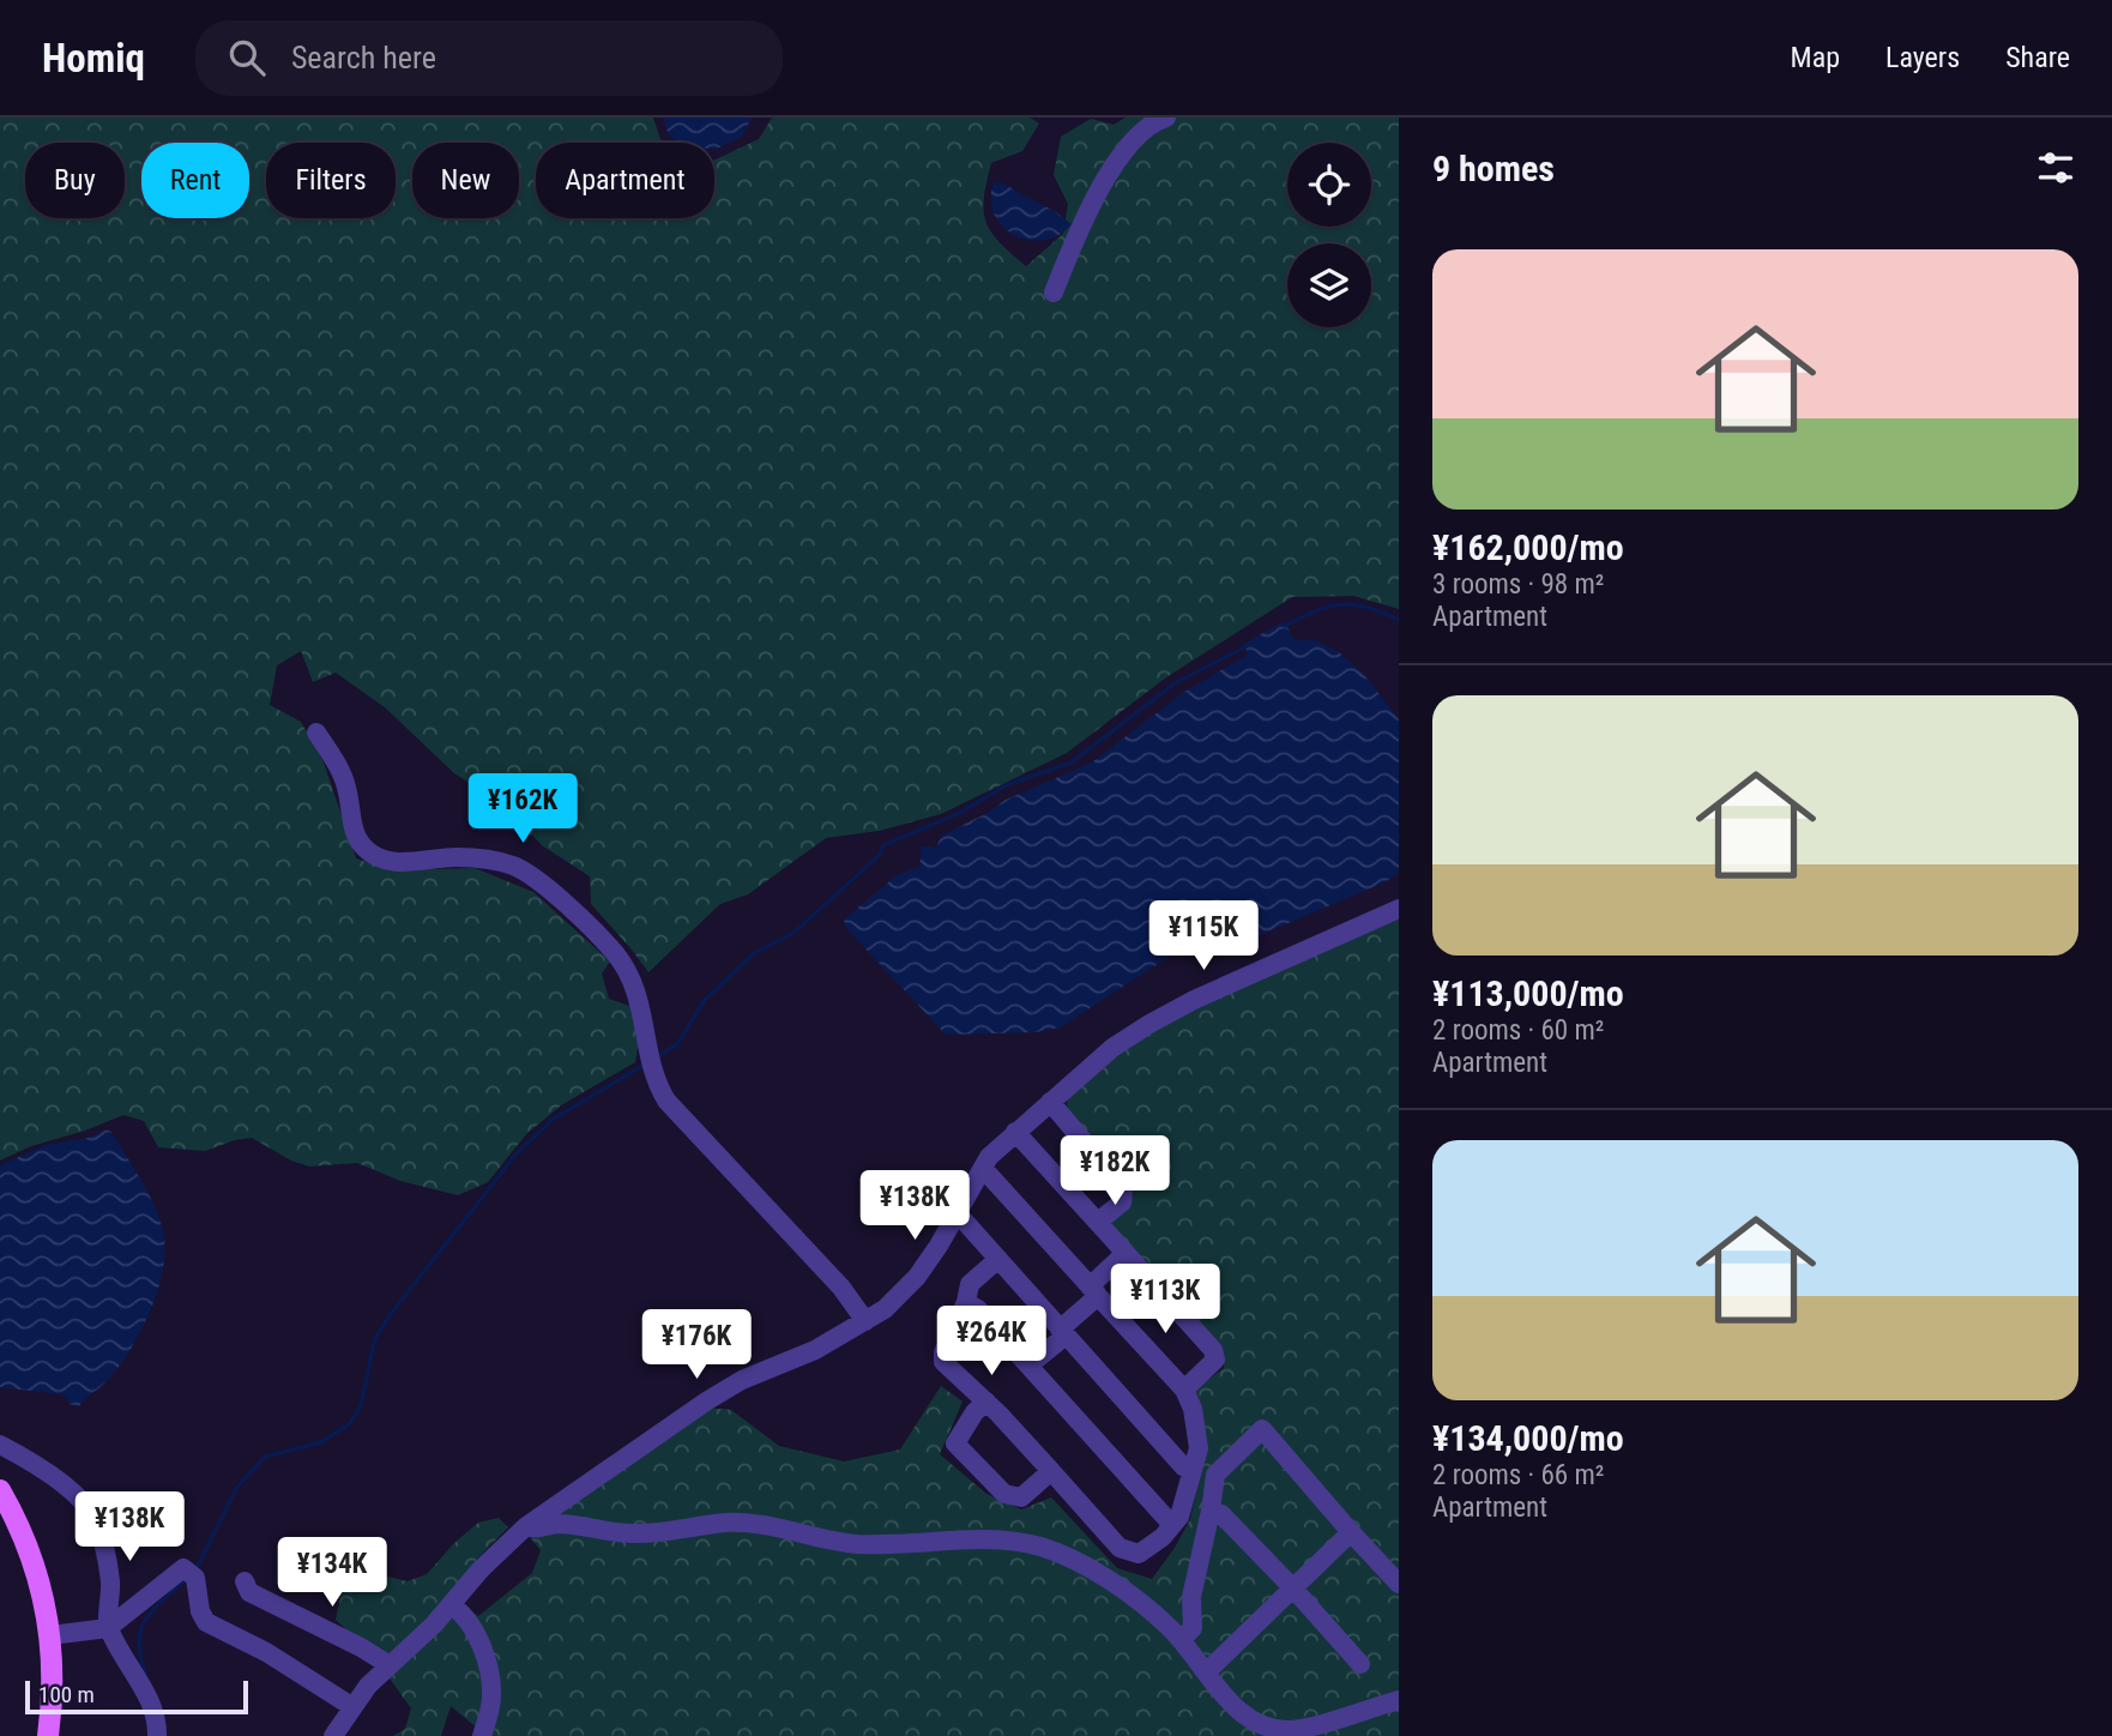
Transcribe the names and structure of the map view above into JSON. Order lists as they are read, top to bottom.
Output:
{
  "scale_bar": "100 m",
  "page": {
    "header": "Homiq",
    "search": "Search here",
    "nav": ["Map", "Layers", "Share"],
    "heading": "9 homes",
    "chip": [
      "Buy",
      "Rent",
      "Filters",
      "New",
      "Apartment"
    ],
    "list": [
      {
        "name": "¥162,000/mo",
        "note": "3 rooms · 98 m² · Apartment"
      },
      {
        "name": "¥113,000/mo",
        "note": "2 rooms · 60 m² · Apartment"
      },
      {
        "name": "¥134,000/mo",
        "note": "2 rooms · 66 m² · Apartment"
      }
    ],
    "price": [
      "¥162K",
      "¥115K",
      "¥182K",
      "¥138K",
      "¥113K",
      "¥264K",
      "¥176K",
      "¥138K",
      "¥134K"
    ],
    "scale": "100 m"
  }
}
